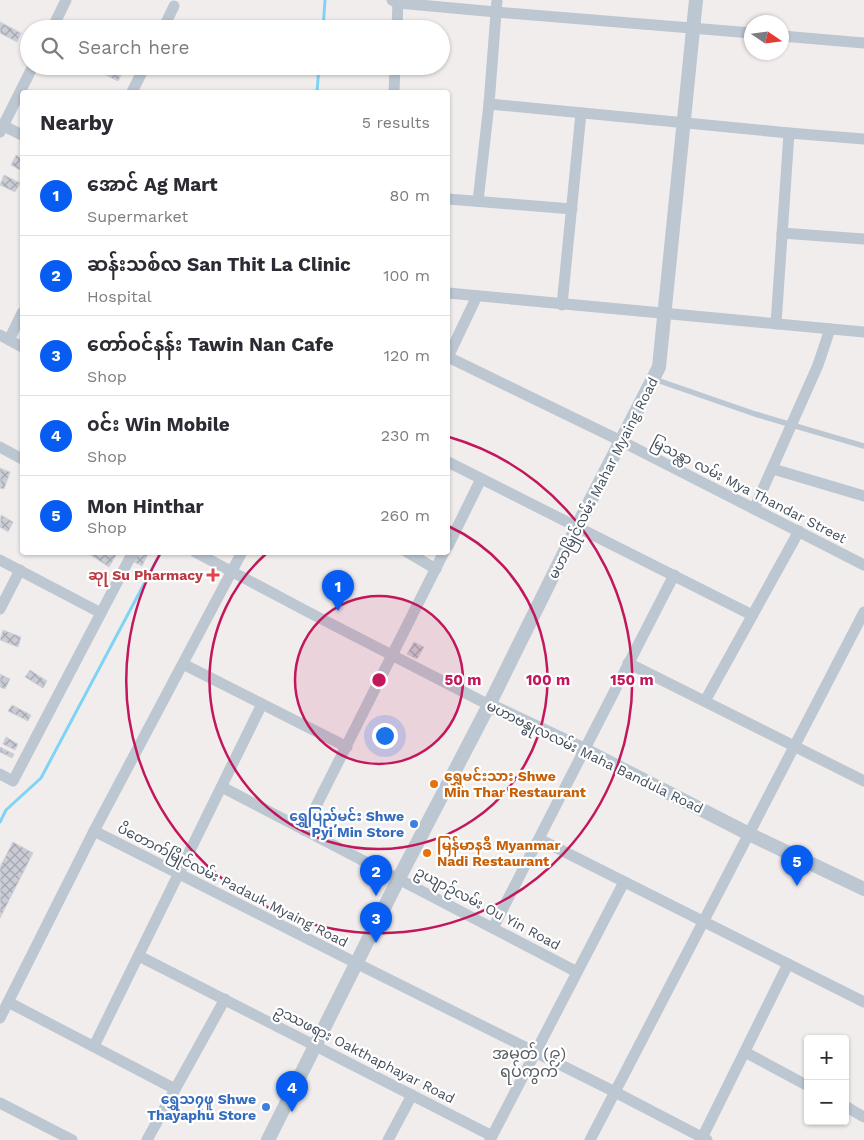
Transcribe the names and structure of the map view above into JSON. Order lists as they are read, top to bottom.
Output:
{
  "streets": {
    "street": [
      "မဟာမြိုင်လမ်း Mahar Myaing Road",
      "မြသန္လာ လမ်း Mya Thandar Street",
      "မဟာဗန္ဓုလလမ်း Maha Bandula Road",
      "ပိတောက်မြိုင်လမ်း Padauk Myaing Road",
      "ဥယျာဉ်လမ်း Ou Yin Road",
      "ဥဿဖရား Oakthaphayar Road"
    ]
  },
  "crossings": [
    ["မဟာမြိုင်လမ်း Mahar Myaing Road", "မြသန္လာ လမ်း Mya Thandar Street"],
    ["မဟာမြိုင်လမ်း Mahar Myaing Road", "မဟာဗန္ဓုလလမ်း Maha Bandula Road"],
    ["မဟာမြိုင်လမ်း Mahar Myaing Road", "ပိတောက်မြိုင်လမ်း Padauk Myaing Road"],
    ["မဟာမြိုင်လမ်း Mahar Myaing Road", "ဥယျာဉ်လမ်း Ou Yin Road"],
    ["မဟာမြိုင်လမ်း Mahar Myaing Road", "ဥဿဖရား Oakthaphayar Road"]
  ],
  "districts": ["အမှတ် (၉) ရပ်ကွက်"],
  "places": {
    "health": ["ဆုု Su Pharmacy"],
    "other": [
      "ရွှေမင်းသား Shwe Min Thar Restaurant",
      "ရွှေပြည်မင်း Shwe Pyi Min Store",
      "မြန်မာနဒီ Myanmar Nadi Restaurant",
      "ရွှေသ၇ဖူ Shwe Thayaphu Store"
    ]
  },
  "north": "right",
  "page": {
    "search": "Search here",
    "heading": ["Nearby", "5 results"],
    "list": [
      {
        "mark": "1",
        "name": "အောင် Ag Mart",
        "note": "Supermarket",
        "value": "80 m"
      },
      {
        "mark": "2",
        "name": "ဆန်းသစ်လ San Thit La Clinic",
        "note": "Hospital",
        "value": "100 m"
      },
      {
        "mark": "3",
        "name": "တော်ဝင်နန်း Tawin Nan Cafe",
        "note": "Shop",
        "value": "120 m"
      },
      {
        "mark": "4",
        "name": "၀င်း Win Mobile",
        "note": "Shop",
        "value": "230 m"
      },
      {
        "mark": "5",
        "name": "Mon Hinthar",
        "note": "Shop",
        "value": "260 m"
      }
    ],
    "pins": [
      "1",
      "5",
      "2",
      "3",
      "4"
    ],
    "map_buttons": ["+", "−"]
  },
  "rings": ["50 m", "100 m", "150 m"]
}
